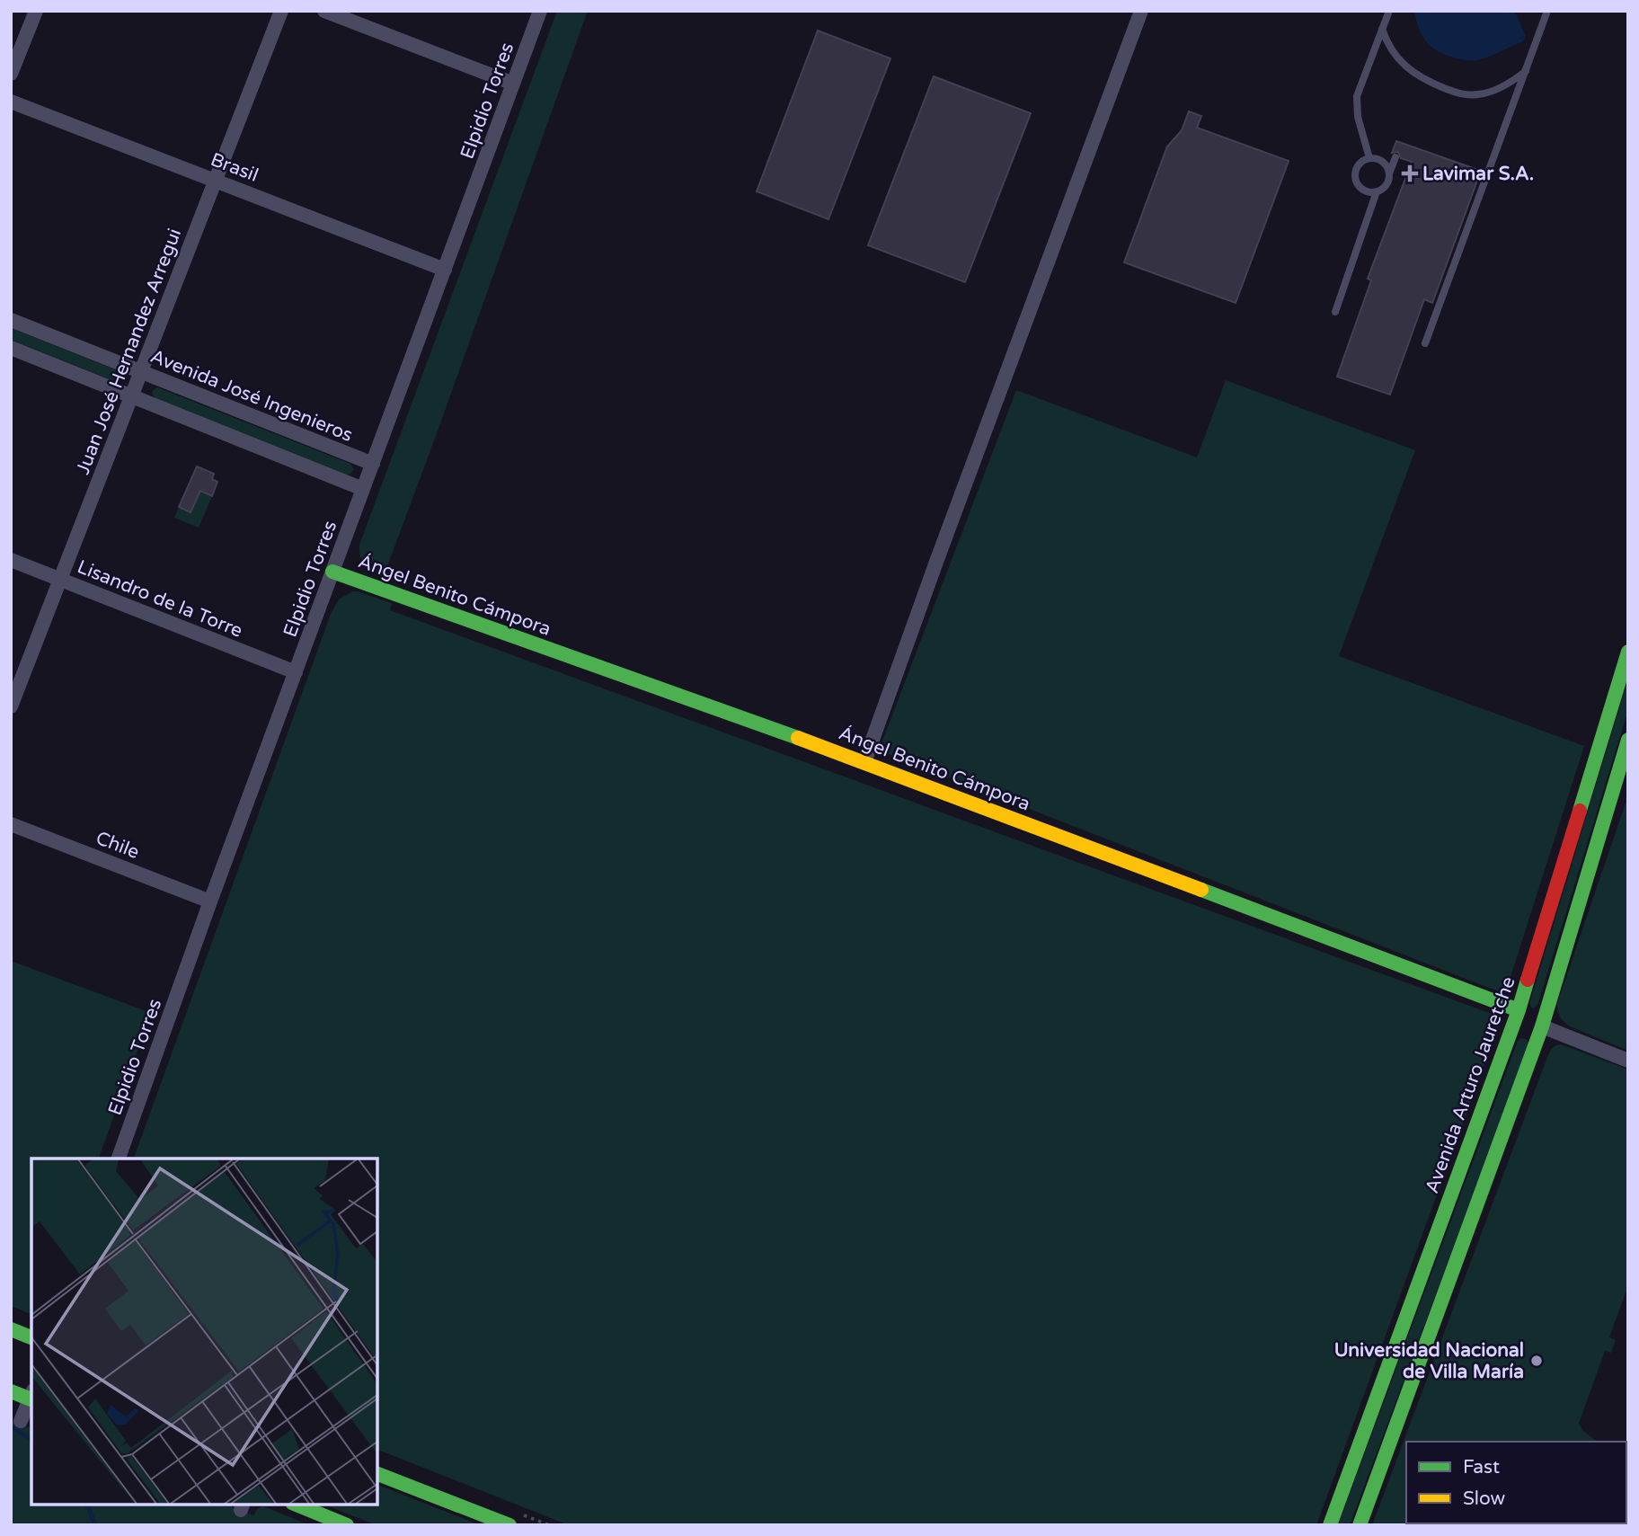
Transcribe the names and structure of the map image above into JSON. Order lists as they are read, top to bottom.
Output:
{
  "streets": {
    "main road": ["Ángel Benito Cámpora", "Avenida Arturo Jauretche"],
    "street": [
      "Elpidio Torres",
      "Brasil",
      "Juan José Hernandez Arregui",
      "Avenida José Ingenieros",
      "Lisandro de la Torre",
      "Chile"
    ]
  },
  "crossings": [
    ["Elpidio Torres", "Brasil"],
    ["Elpidio Torres", "Avenida José Ingenieros"],
    ["Elpidio Torres", "Ángel Benito Cámpora"],
    ["Elpidio Torres", "Lisandro de la Torre"],
    ["Elpidio Torres", "Chile"],
    ["Brasil", "Juan José Hernandez Arregui"],
    ["Juan José Hernandez Arregui", "Avenida José Ingenieros"],
    ["Juan José Hernandez Arregui", "Lisandro de la Torre"],
    ["Ángel Benito Cámpora", "Avenida Arturo Jauretche"]
  ],
  "places": {
    "health": ["Lavimar S.A."],
    "other": ["Universidad Nacional de Villa María"]
  },
  "legend": ["Fast", "Slow"]
}
